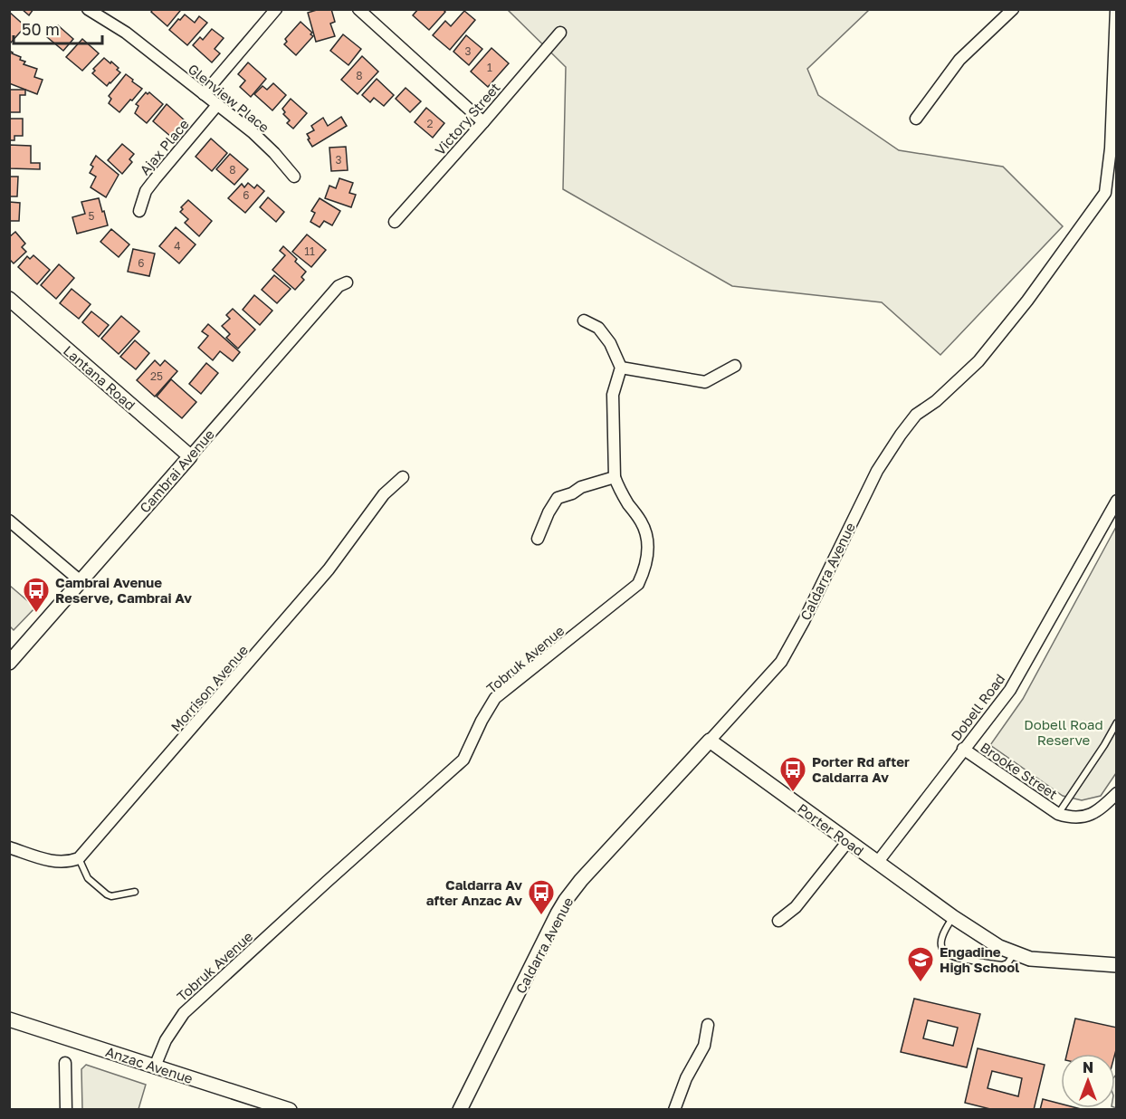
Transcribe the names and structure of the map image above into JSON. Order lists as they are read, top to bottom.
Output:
{
  "streets": {
    "street": [
      "Glenview Place",
      "Victory Street",
      "Ajax Place",
      "Lantana Road",
      "Cambrai Avenue",
      "Caldarra Avenue",
      "Tobruk Avenue",
      "Morrison Avenue",
      "Dobell Road",
      "Brooke Street",
      "Porter Road",
      "Anzac Avenue"
    ]
  },
  "crossings": [
    ["Glenview Place", "Ajax Place"],
    ["Lantana Road", "Cambrai Avenue"],
    ["Caldarra Avenue", "Porter Road"],
    ["Tobruk Avenue", "Anzac Avenue"],
    ["Dobell Road", "Brooke Street"],
    ["Dobell Road", "Porter Road"]
  ],
  "parks": ["Dobell Road Reserve"],
  "places": {
    "bus stop": ["Cambrai Avenue Reserve, Cambrai Av", "Porter Rd after Caldarra Av", "Caldarra Av after Anzac Av"],
    "school or university": ["Engadine High School"]
  },
  "house_numbers": [
    "3",
    "1",
    "8",
    "2",
    "3",
    "8",
    "6",
    "5",
    "4",
    "11",
    "6",
    "25"
  ],
  "scale_bar": "50 m",
  "north": "top"
}
